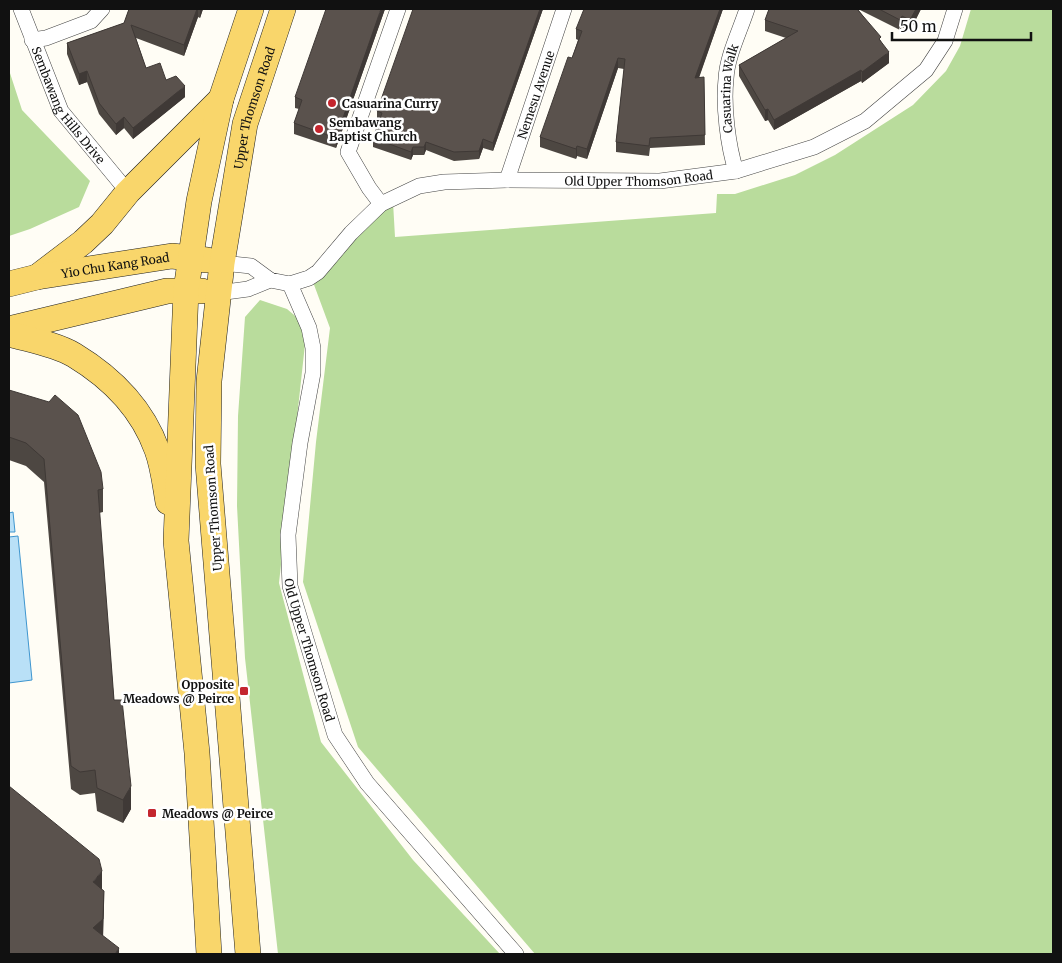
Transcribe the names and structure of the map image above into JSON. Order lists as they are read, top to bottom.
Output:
{
  "streets": {
    "main road": ["Upper Thomson Road", "Yio Chu Kang Road"],
    "street": [
      "Casuarina Walk",
      "Nemesu Avenue",
      "Sembawang Hills Drive",
      "Old Upper Thomson Road"
    ]
  },
  "crossings": [
    ["Casuarina Walk", "Old Upper Thomson Road"],
    ["Nemesu Avenue", "Old Upper Thomson Road"],
    ["Upper Thomson Road", "Yio Chu Kang Road"]
  ],
  "places": {
    "other": ["Casuarina Curry", "Sembawang Baptist Church"],
    "transit": ["Opposite Meadows @ Peirce", "Meadows @ Peirce"]
  },
  "scale_bar": "50 m"
}
